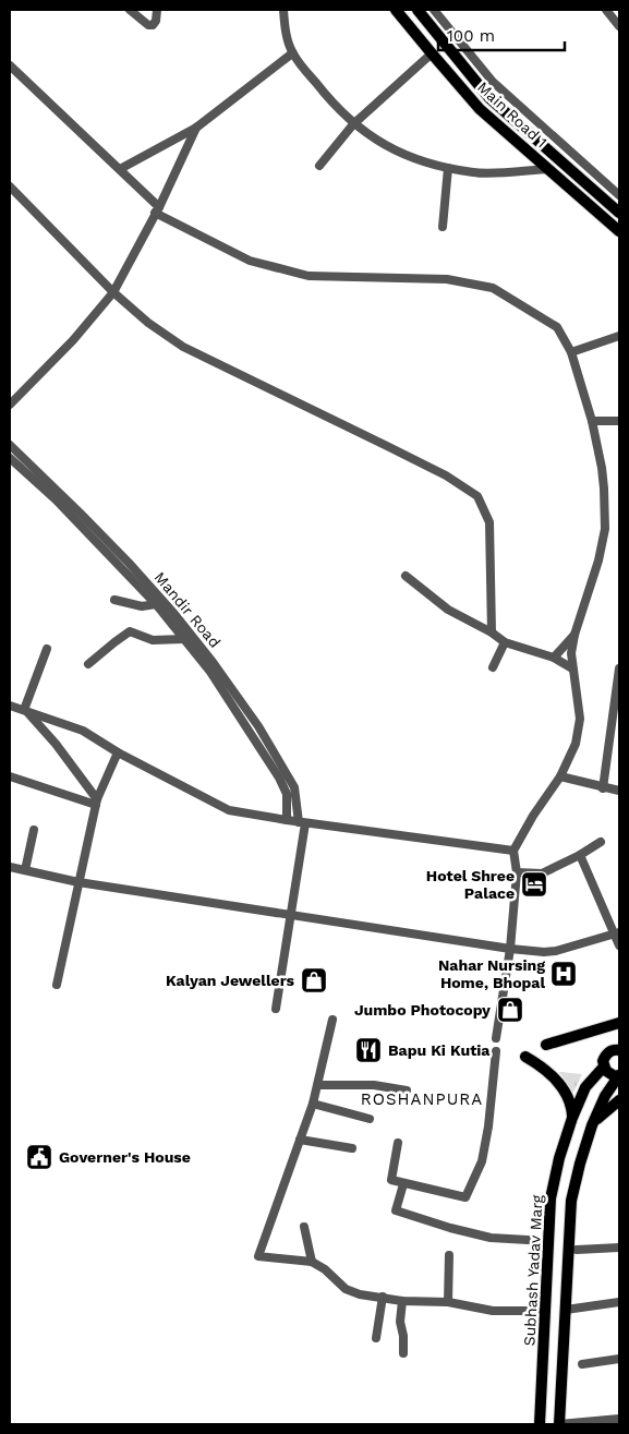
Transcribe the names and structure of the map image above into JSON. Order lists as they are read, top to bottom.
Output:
{
  "streets": {
    "main road": ["Main Road 1", "Subhash Yadav Marg"],
    "street": ["Mandir Road"]
  },
  "districts": ["ROSHANPURA"],
  "places": {
    "hotel": ["Hotel Shree Palace"],
    "hospital": ["Nahar Nursing Home, Bhopal"],
    "shop": ["Kalyan Jewellers", "Jumbo Photocopy"],
    "restaurant": ["Bapu Ki Kutia"],
    "public building": ["Governer's House"]
  },
  "scale_bar": "100 m"
}
